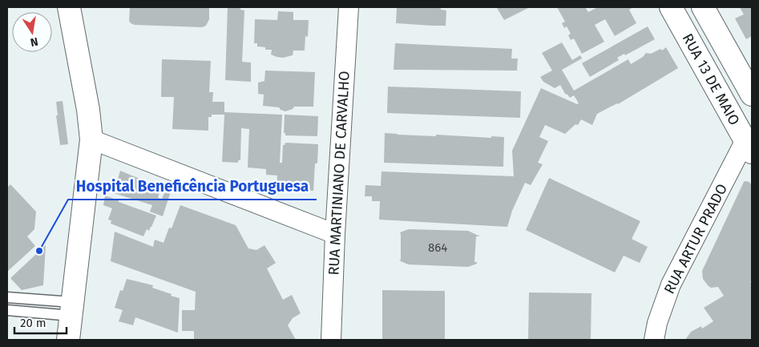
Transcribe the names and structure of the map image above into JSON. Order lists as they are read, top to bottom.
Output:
{
  "streets": {
    "main road": ["RUA 13 DE MAIO"],
    "street": ["RUA MARTINIANO DE CARVALHO", "RUA ARTUR PRADO"]
  },
  "crossings": [
    ["RUA 13 DE MAIO", "RUA ARTUR PRADO"]
  ],
  "places": ["Hospital Beneficência Portuguesa"],
  "house_numbers": ["864"],
  "scale_bar": "20 m",
  "north": "bottom"
}
